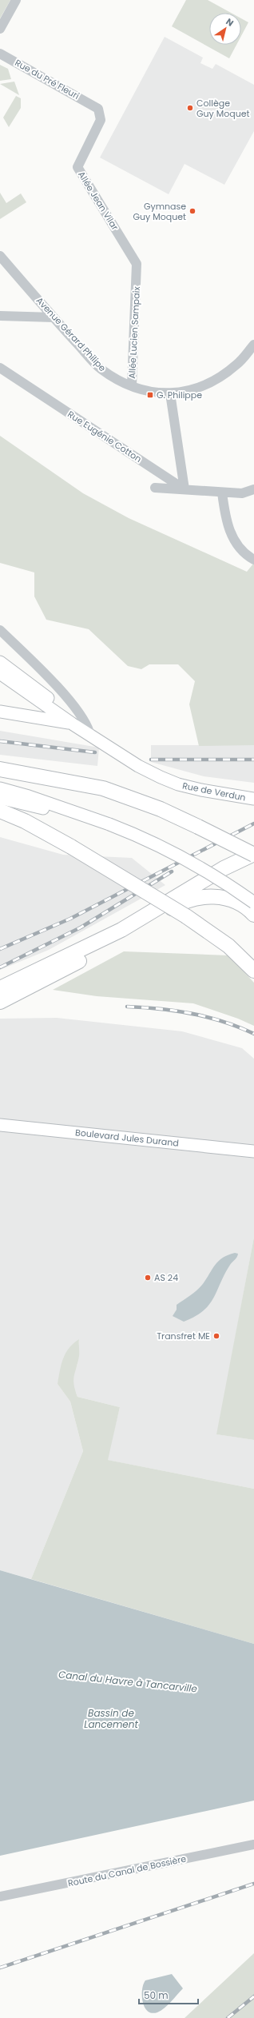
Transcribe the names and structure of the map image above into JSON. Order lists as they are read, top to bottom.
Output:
{
  "streets": {
    "main road": ["Rue de Verdun", "Boulevard Jules Durand"],
    "street": [
      "Rue du Pré Fleuri",
      "Allée Jean Vilar",
      "Allée Lucien Sampaix",
      "Avenue Gérard Philipe",
      "Rue Eugénie Cotton",
      "Route du Canal de Bossière"
    ]
  },
  "crossings": [
    ["Rue du Pré Fleuri", "Allée Jean Vilar"],
    ["Allée Jean Vilar", "Allée Lucien Sampaix"],
    ["Allée Lucien Sampaix", "Avenue Gérard Philipe"]
  ],
  "water": ["Canal du Havre à Tancarville", "Bassin de Lancement"],
  "places": {
    "other": [
      "Collège Guy Moquet",
      "Gymnase Guy Moquet",
      "AS 24",
      "Transfret ME"
    ],
    "transit": ["G. Philippe"]
  },
  "scale_bar": "50 m",
  "north": "top right"
}
